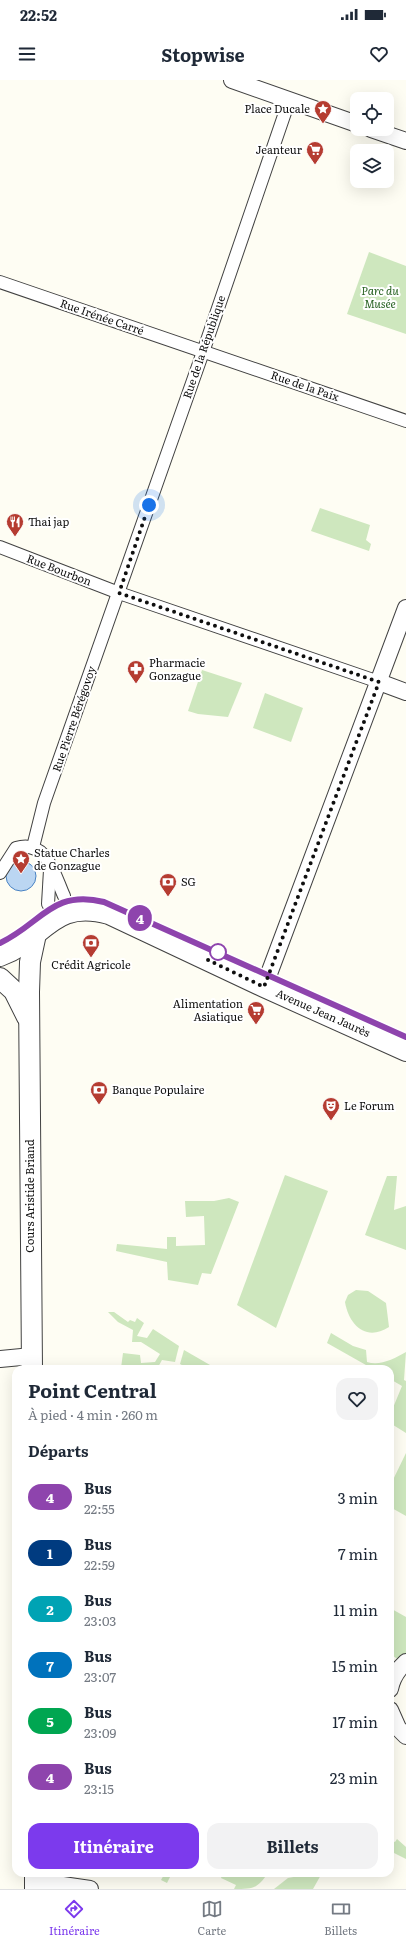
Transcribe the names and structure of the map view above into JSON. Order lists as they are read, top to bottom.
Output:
{
  "streets": {
    "street": [
      "Rue Irénée Carré",
      "Rue de la République",
      "Rue de la Paix",
      "Rue Bourbon",
      "Rue Pierre Bérégovoy",
      "Avenue Jean Jaurès",
      "Cours Aristide Briand"
    ]
  },
  "crossings": [
    ["Rue Irénée Carré", "Rue de la République"],
    ["Rue Irénée Carré", "Rue de la Paix"],
    ["Rue de la République", "Rue de la Paix"],
    ["Rue de la République", "Rue Bourbon"],
    ["Rue de la République", "Rue Pierre Bérégovoy"],
    ["Rue Bourbon", "Rue Pierre Bérégovoy"],
    ["Avenue Jean Jaurès", "Cours Aristide Briand"]
  ],
  "parks": ["Parc du Musée"],
  "places": {
    "place": ["Place Ducale", "Statue Charles de Gonzague"],
    "supermarket": ["Jeanteur", "Alimentation Asiatique"],
    "restaurant": ["Thai jap"],
    "pharmacy": ["Pharmacie Gonzague"],
    "bank": ["SG", "Crédit Agricole", "Banque Populaire"],
    "theatre": ["Le Forum"]
  },
  "lines": ["bus line 4"],
  "page": {
    "status": "22:52",
    "header": "Stopwise",
    "on_map": "4",
    "heading": [
      ["Point Central", "À pied · 4 min · 260 m"],
      "Départs"
    ],
    "list": [
      {
        "mark": "4",
        "name": "Bus",
        "note": "22:55",
        "value": "3 min"
      },
      {
        "mark": "1",
        "name": "Bus",
        "note": "22:59",
        "value": "7 min"
      },
      {
        "mark": "2",
        "name": "Bus",
        "note": "23:03",
        "value": "11 min"
      },
      {
        "mark": "7",
        "name": "Bus",
        "note": "23:07",
        "value": "15 min"
      },
      {
        "mark": "5",
        "name": "Bus",
        "note": "23:09",
        "value": "17 min"
      },
      {
        "mark": "4",
        "name": "Bus",
        "note": "23:15",
        "value": "23 min"
      }
    ],
    "buttons": ["Itinéraire", "Billets"],
    "tabs": ["Itinéraire", "Carte", "Billets"]
  }
}
